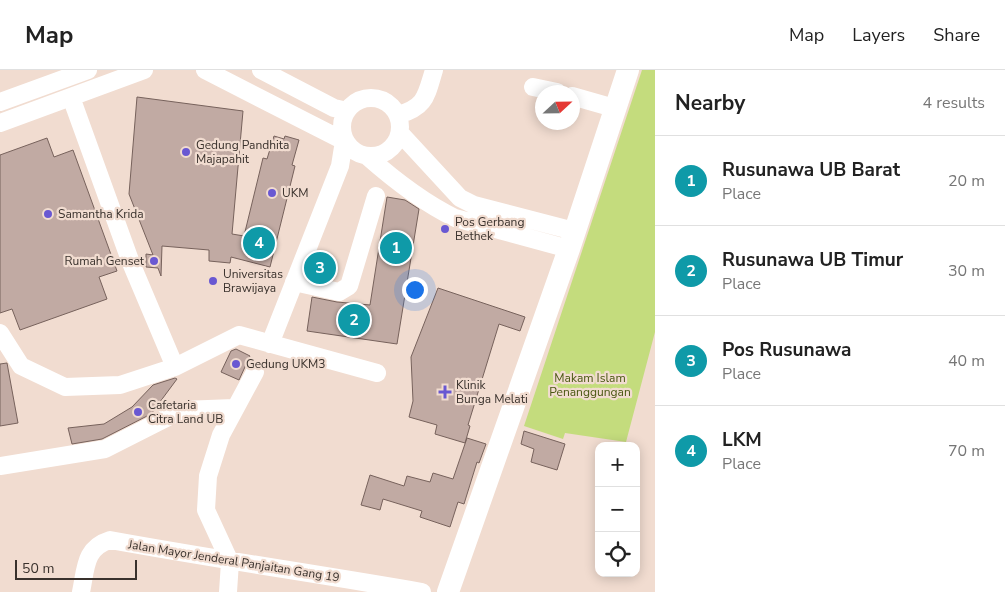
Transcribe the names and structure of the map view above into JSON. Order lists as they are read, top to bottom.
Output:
{
  "streets": {
    "street": ["Jalan Mayor Jenderal Panjaitan Gang 19"]
  },
  "parks": ["Makam Islam Penanggungan"],
  "places": {
    "other": [
      "Gedung Pandhita Majapahit",
      "UKM",
      "Samantha Krida",
      "Pos Gerbang Bethek",
      "Rumah Genset",
      "Universitas Brawijaya",
      "Gedung UKM3",
      "Cafetaria Citra Land UB"
    ],
    "health": ["Klinik Bunga Melati"]
  },
  "scale_bar": "50 m",
  "north": "right",
  "page": {
    "header": "Map",
    "nav": ["Map", "Layers", "Share"],
    "heading": ["Nearby", "4 results"],
    "list": [
      {
        "mark": "1",
        "name": "Rusunawa UB Barat",
        "note": "Place",
        "value": "20 m"
      },
      {
        "mark": "2",
        "name": "Rusunawa UB Timur",
        "note": "Place",
        "value": "30 m"
      },
      {
        "mark": "3",
        "name": "Pos Rusunawa",
        "note": "Place",
        "value": "40 m"
      },
      {
        "mark": "4",
        "name": "LKM",
        "note": "Place",
        "value": "70 m"
      }
    ],
    "pins": [
      "4",
      "1",
      "3",
      "2"
    ],
    "map_buttons": ["+", "−"],
    "scale": "50 m"
  }
}
